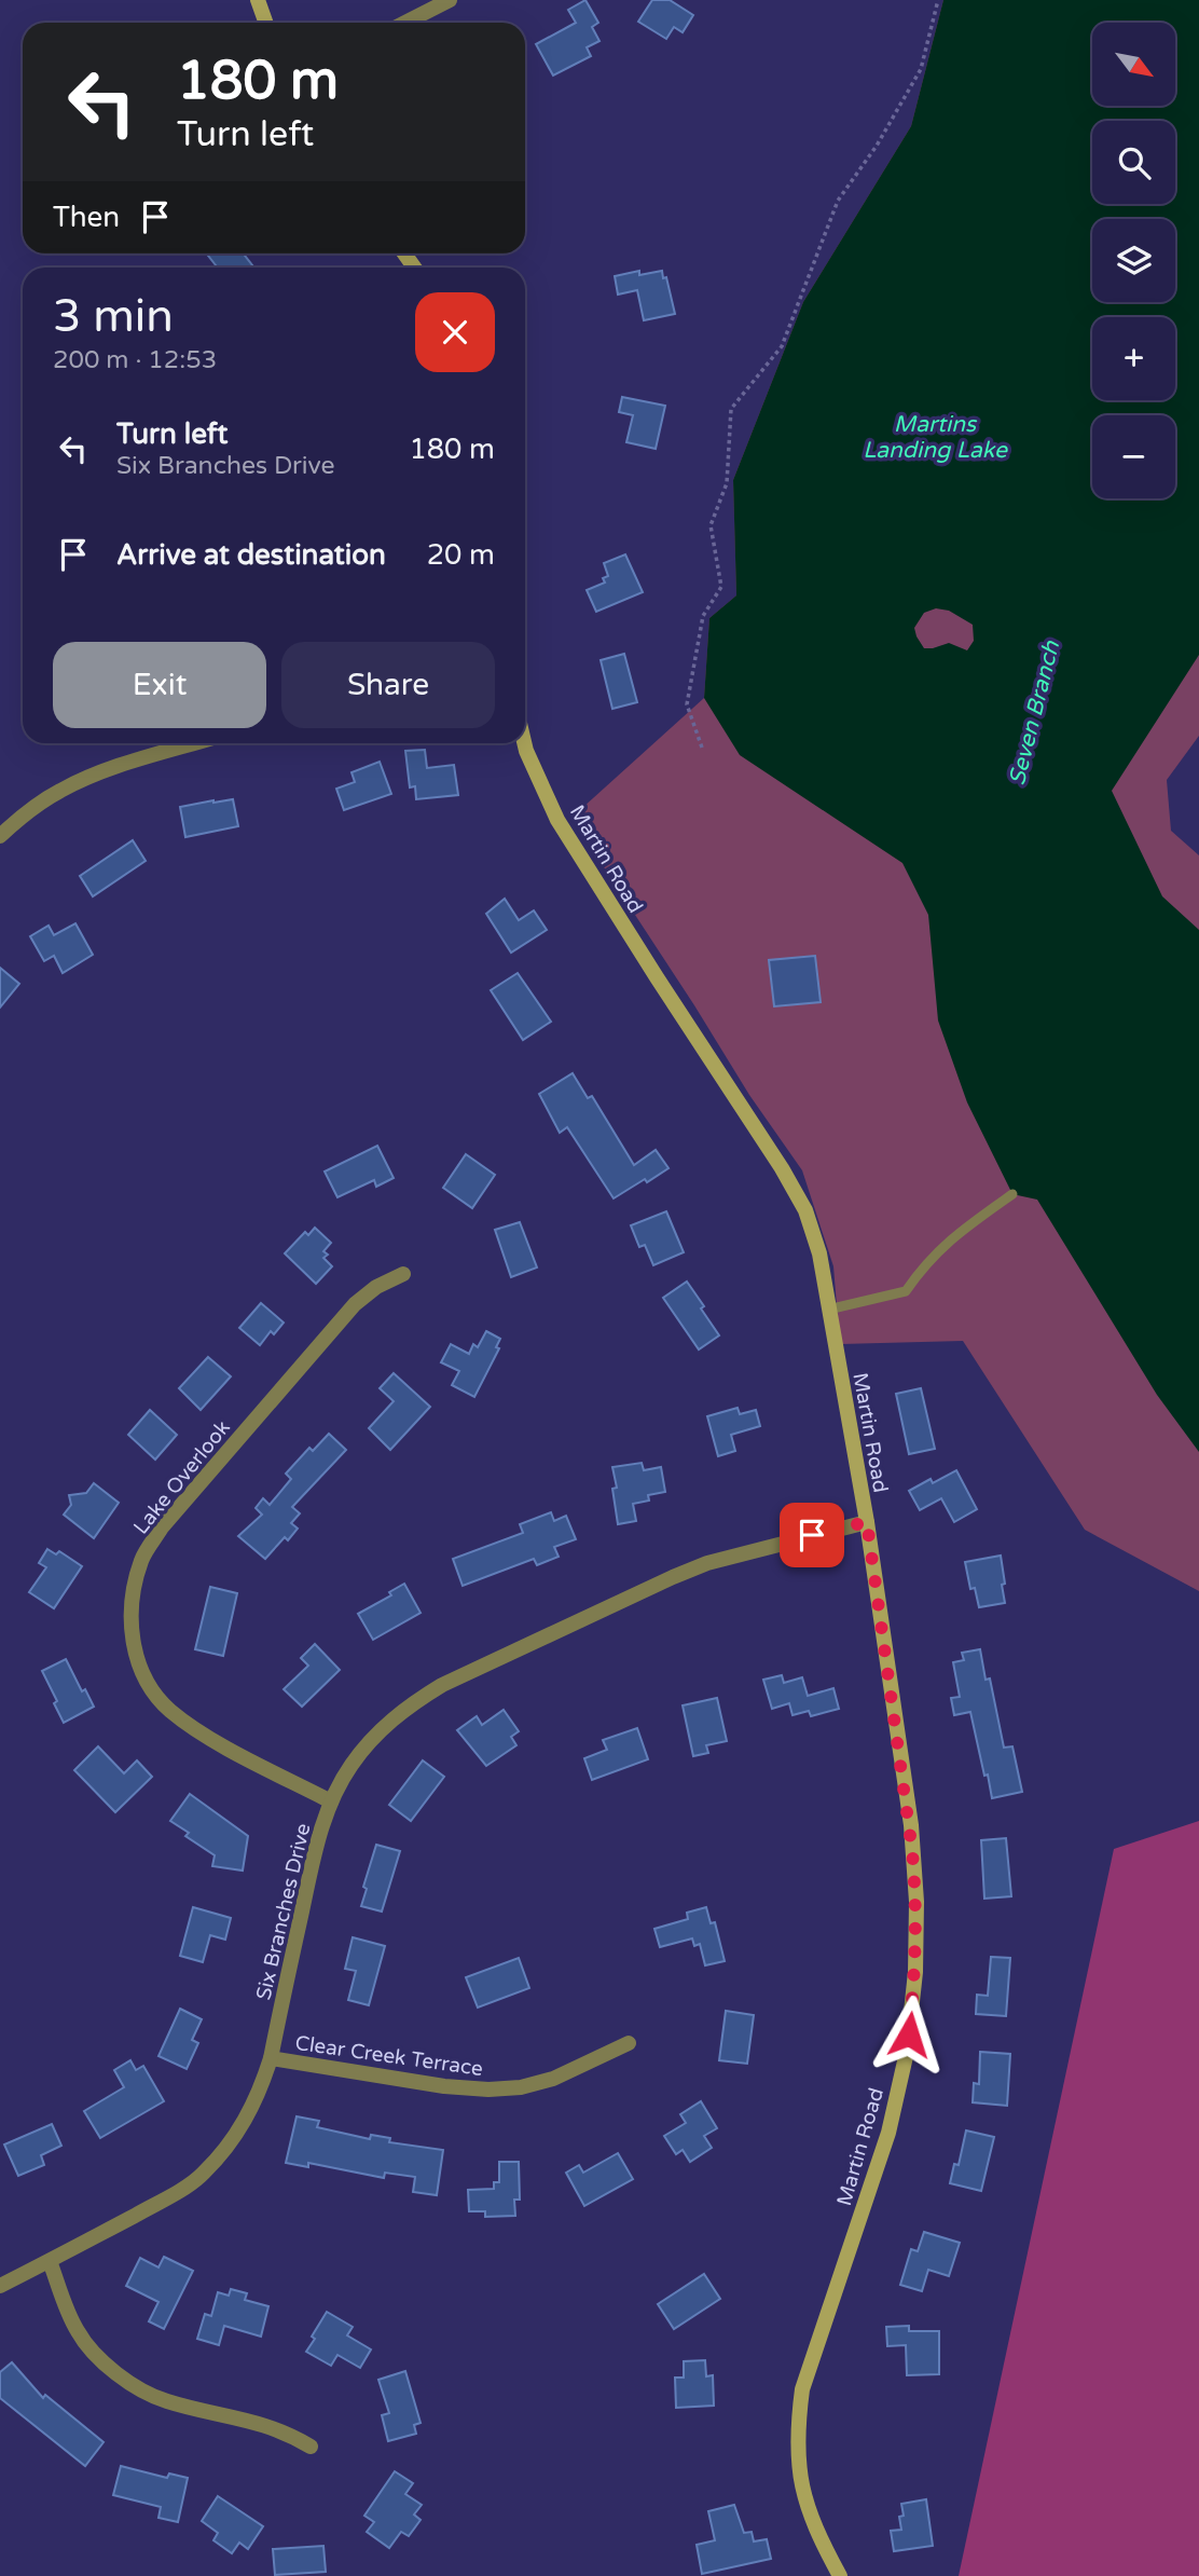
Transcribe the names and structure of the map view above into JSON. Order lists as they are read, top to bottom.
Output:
{
  "streets": {
    "street": [
      "Martin Road",
      "Lake Overlook",
      "Six Branches Drive",
      "Clear Creek Terrace"
    ]
  },
  "crossings": [
    ["Martin Road", "Six Branches Drive"],
    ["Lake Overlook", "Six Branches Drive"],
    ["Six Branches Drive", "Clear Creek Terrace"]
  ],
  "water": ["Martins Landing Lake", "Seven Branch"],
  "north": "bottom right",
  "page": {
    "map_buttons": ["+", "−"],
    "turn": ["180 m", "Turn left"],
    "then": "Then",
    "heading": ["3 min", "200 m · 12:53"],
    "list": [
      {
        "name": "Turn left",
        "note": "Six Branches Drive",
        "value": "180 m"
      },
      {
        "name": "Arrive at destination",
        "value": "20 m"
      }
    ],
    "buttons": ["Exit", "Share"]
  }
}
